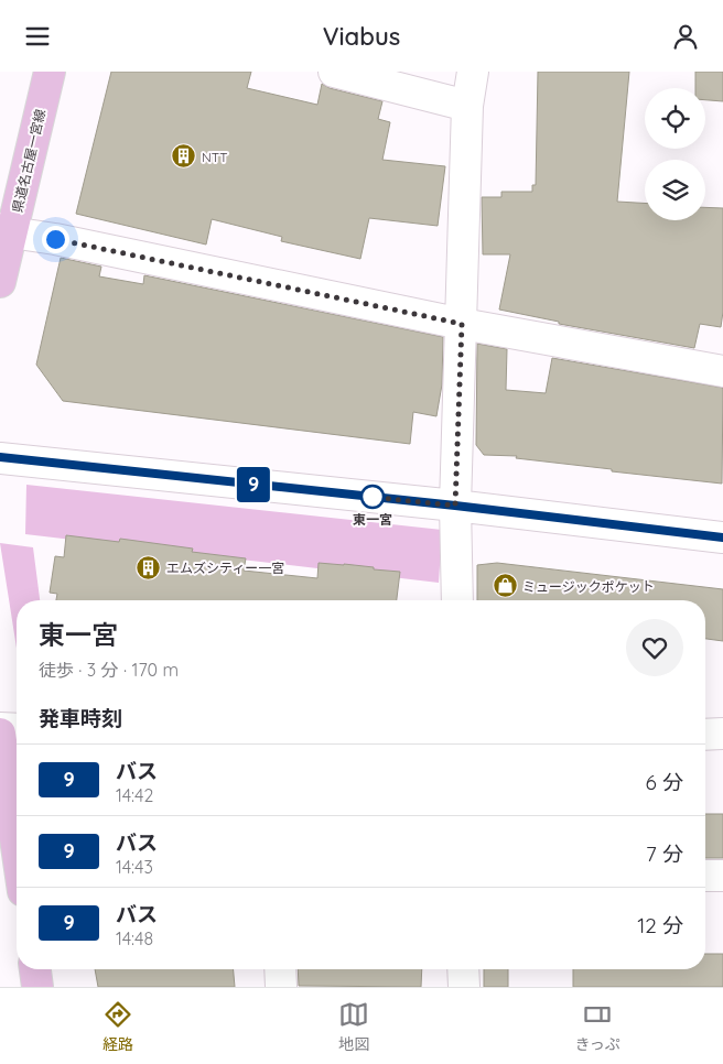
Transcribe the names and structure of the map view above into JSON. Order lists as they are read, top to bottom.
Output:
{
  "streets": {
    "main road": ["県道名古屋一宮線"]
  },
  "places": {
    "building": ["NTT", "エムズシティー一宮"],
    "other": ["東一宮"],
    "shop": ["ミュージックポケット"]
  },
  "lines": ["bus line 9"],
  "page": {
    "header": "Viabus",
    "on_map": "9",
    "heading": [
      ["東一宮", "徒歩 · 3 分 · 170 m"],
      "発車時刻"
    ],
    "list": [
      {
        "mark": "9",
        "name": "バス",
        "note": "14:42",
        "value": "6 分"
      },
      {
        "mark": "9",
        "name": "バス",
        "note": "14:43",
        "value": "7 分"
      },
      {
        "mark": "9",
        "name": "バス",
        "note": "14:48",
        "value": "12 分"
      }
    ],
    "tabs": ["経路", "地図", "きっぷ"]
  }
}
